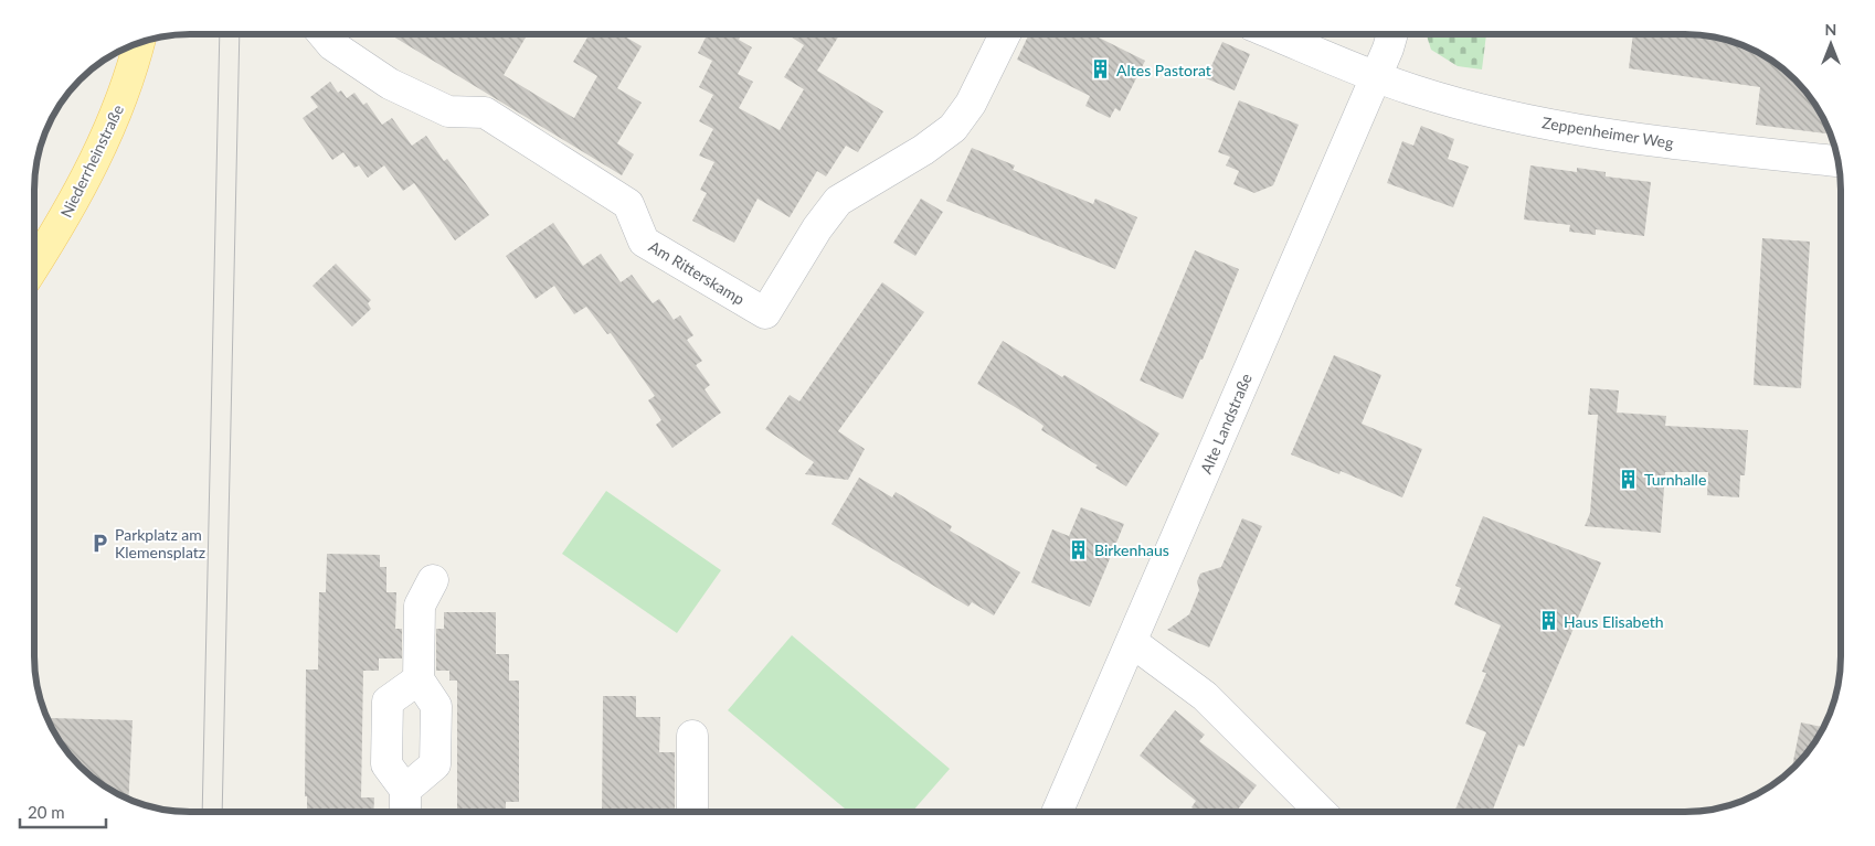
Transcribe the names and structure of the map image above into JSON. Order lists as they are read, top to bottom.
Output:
{
  "streets": {
    "main road": ["Niederrheinstraße"],
    "street": ["Zeppenheimer Weg", "Am Ritterskamp", "Alte Landstraße"]
  },
  "crossings": [
    ["Zeppenheimer Weg", "Alte Landstraße"]
  ],
  "places": {
    "building": [
      "Altes Pastorat",
      "Turnhalle",
      "Birkenhaus",
      "Haus Elisabeth"
    ],
    "parking": ["Parkplatz am Klemensplatz"]
  },
  "scale_bar": "20 m",
  "north": "top"
}
